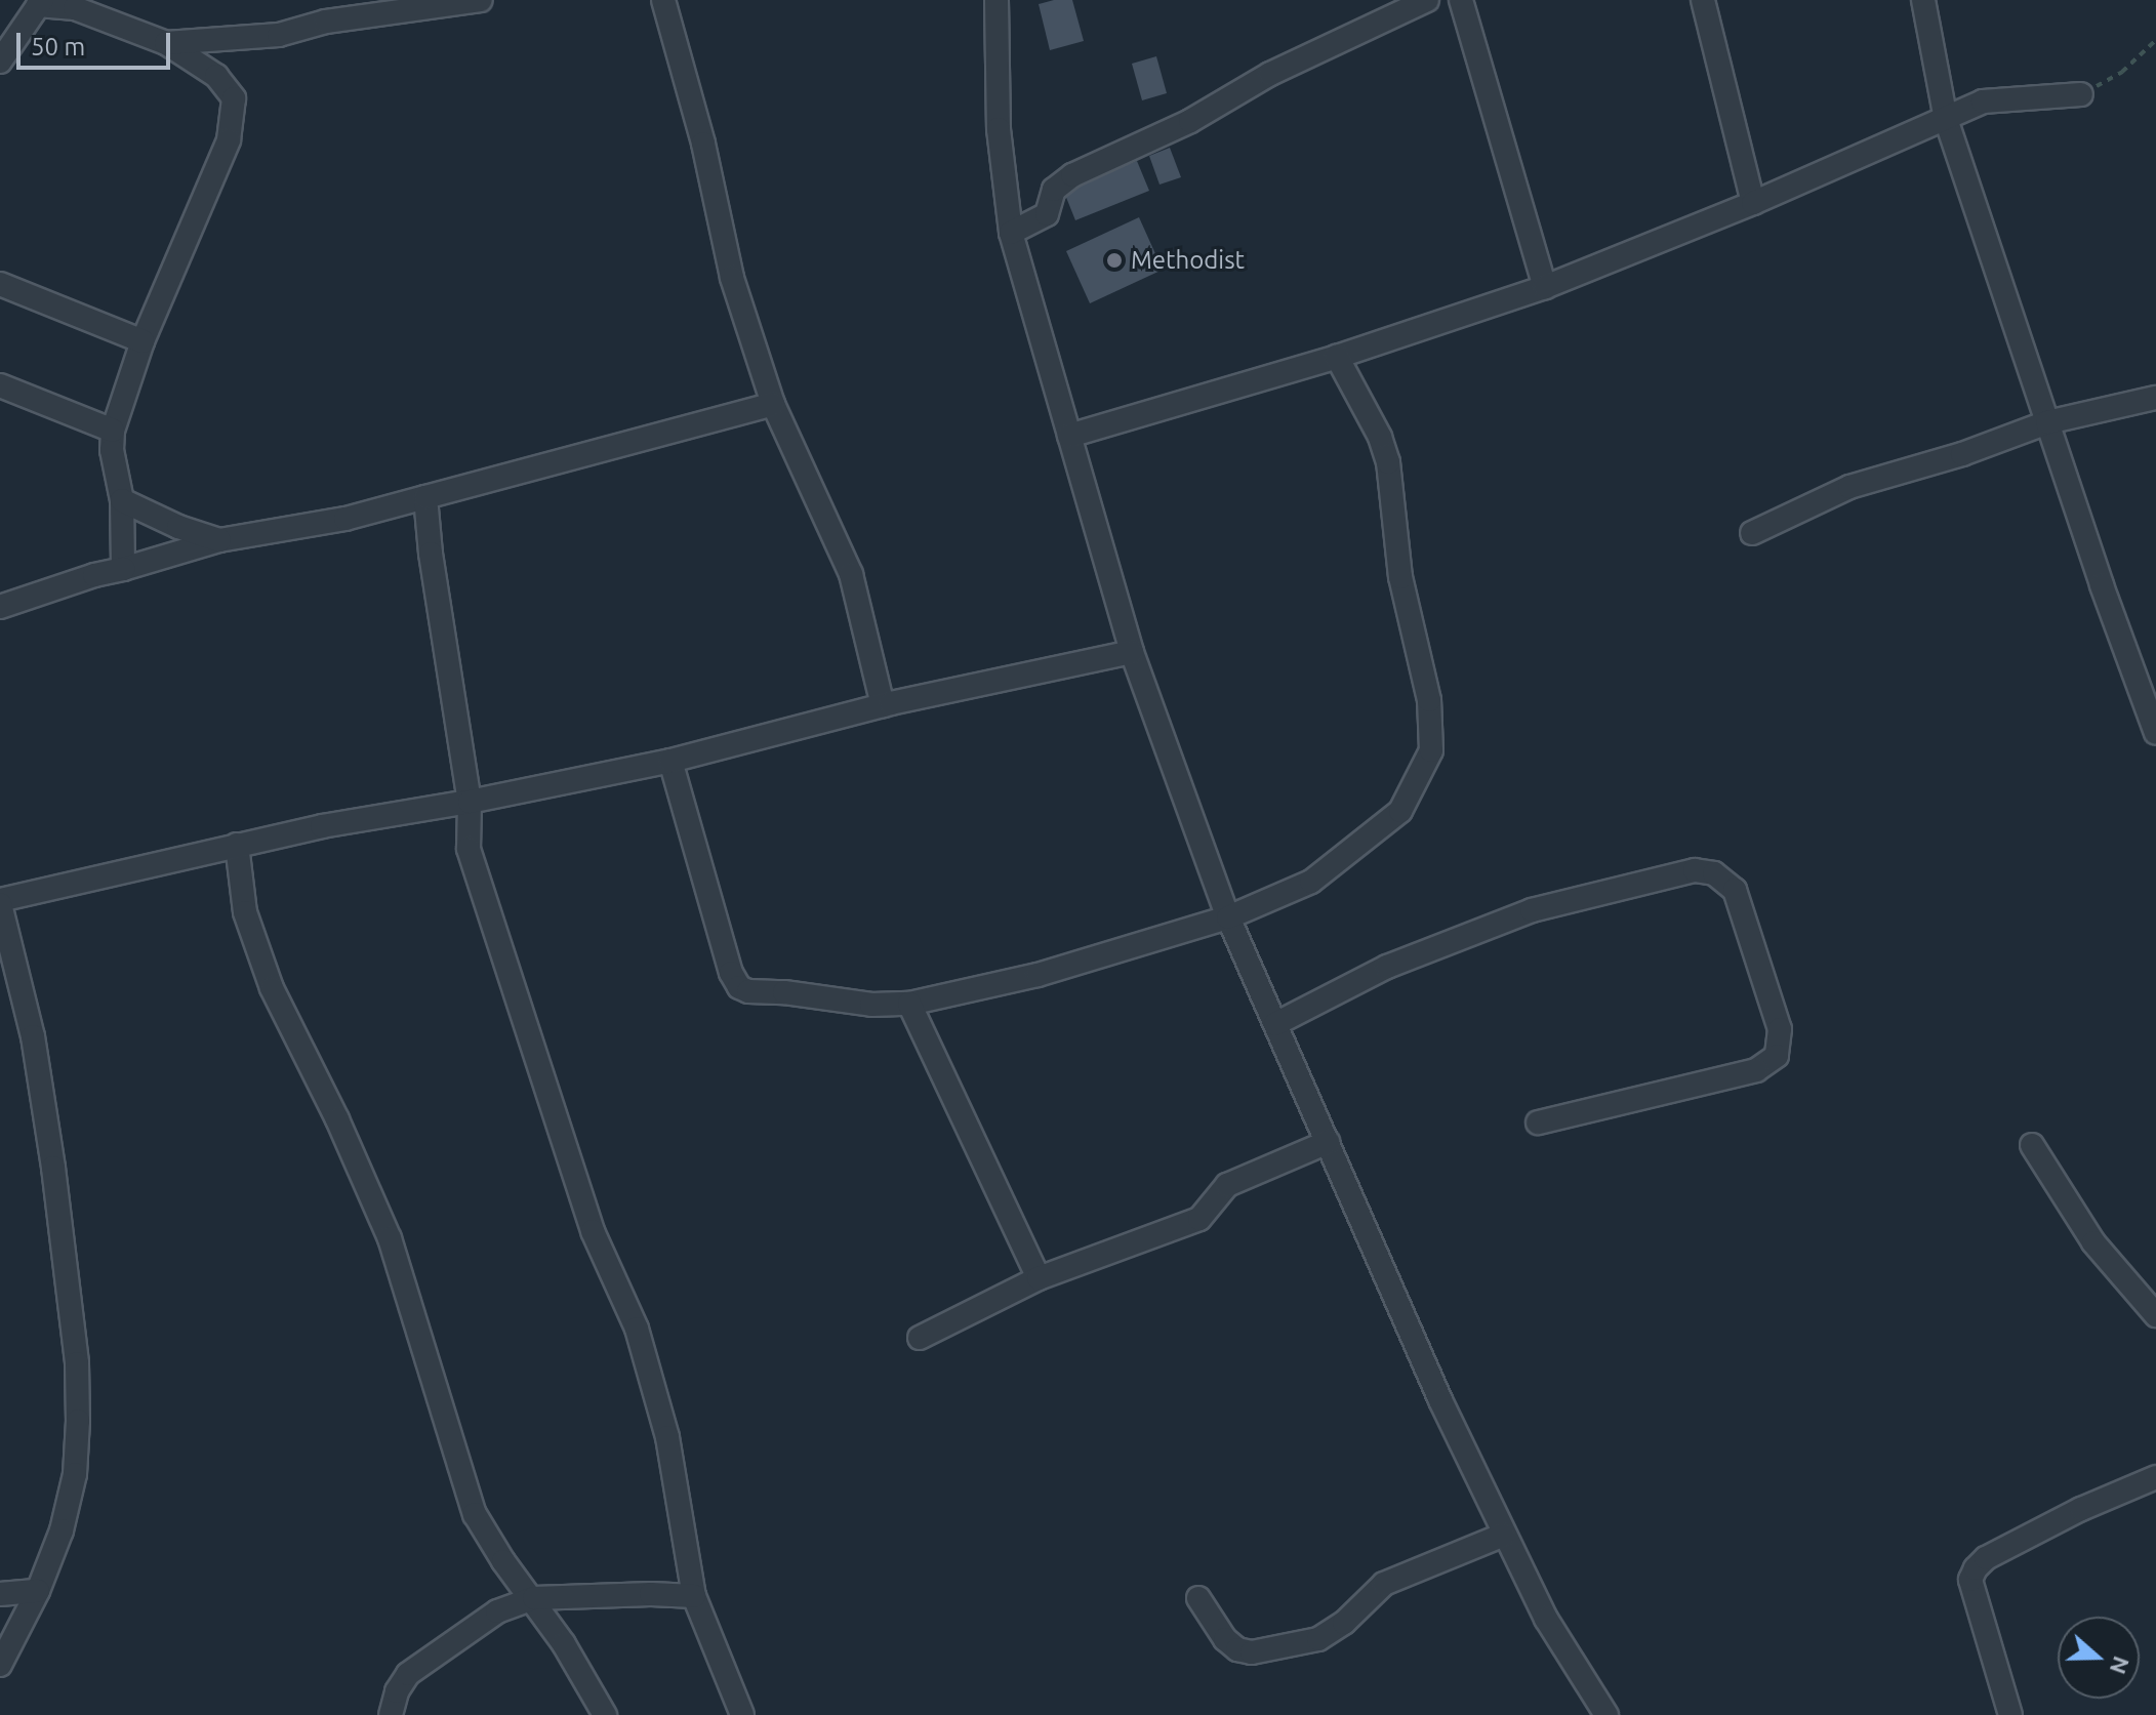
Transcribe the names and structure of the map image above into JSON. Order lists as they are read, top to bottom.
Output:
{
  "places": ["Methodist"],
  "scale_bar": "50 m",
  "north": "right"
}
